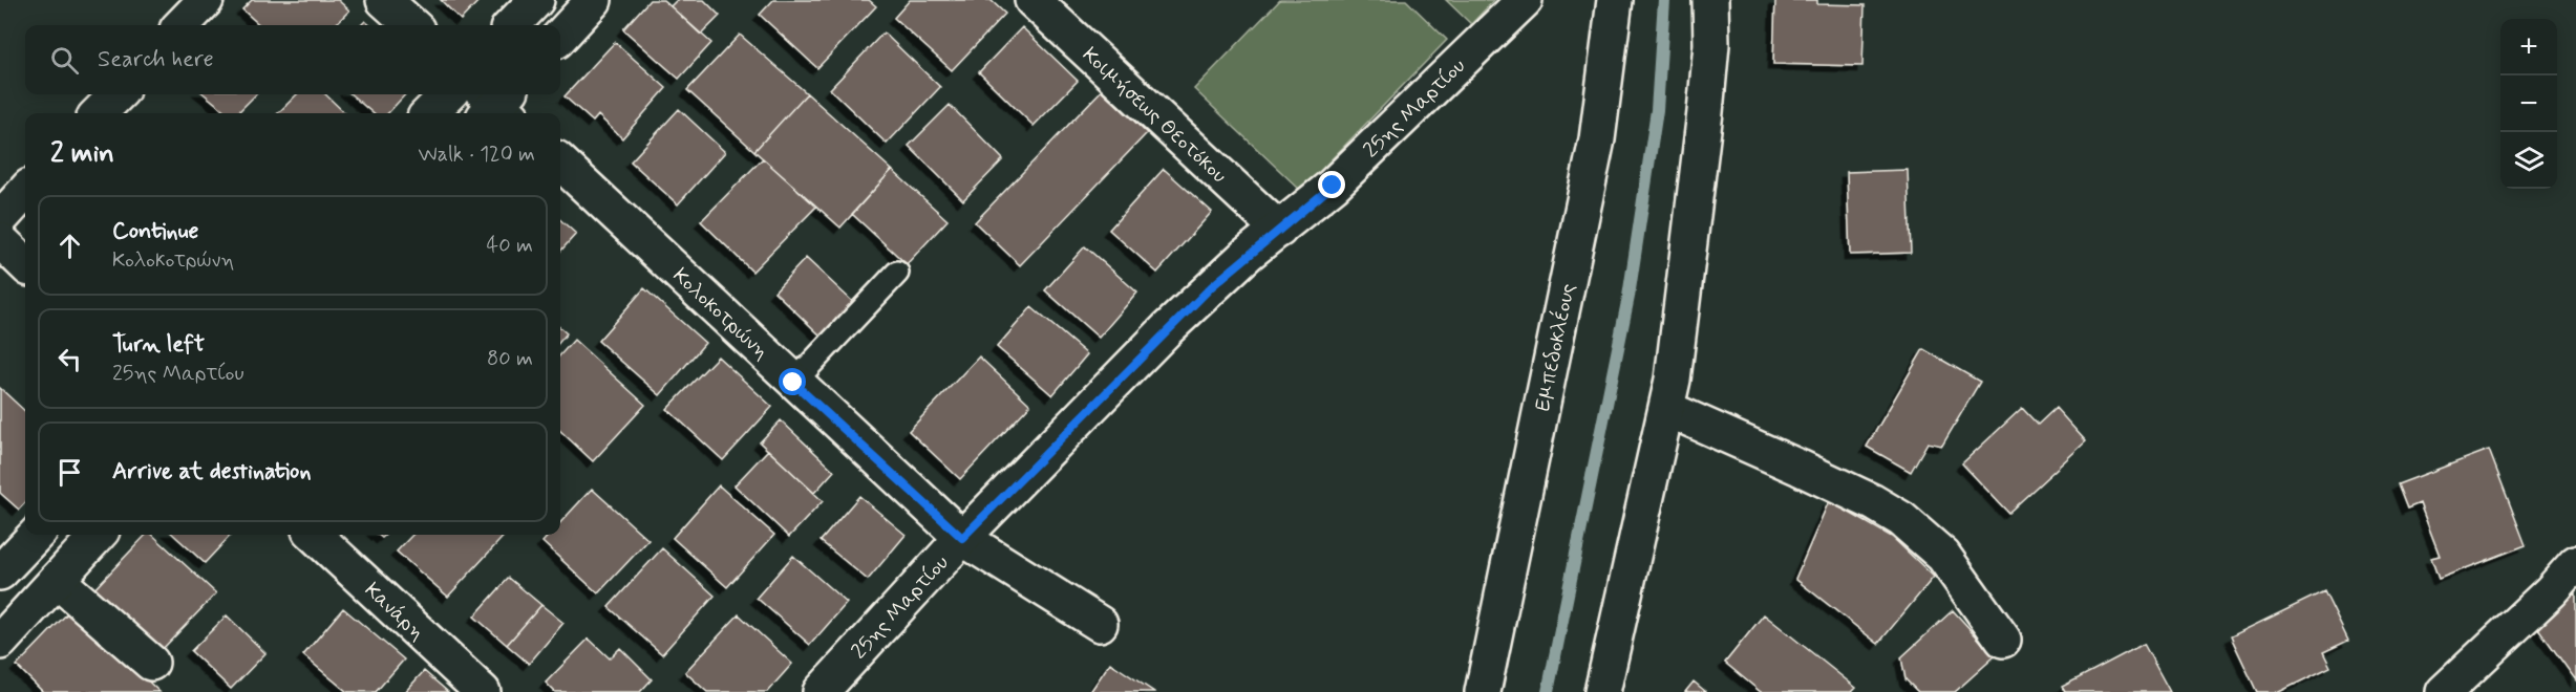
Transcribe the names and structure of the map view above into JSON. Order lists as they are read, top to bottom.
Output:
{
  "streets": {
    "street": [
      "25ης Μαρτίου",
      "Κοιμήσεως Θεοτόκου",
      "Κολοκοτρώνη",
      "Εμπεδοκλέους",
      "Κανάρη"
    ]
  },
  "crossings": [
    ["25ης Μαρτίου", "Κοιμήσεως Θεοτόκου"],
    ["25ης Μαρτίου", "Κολοκοτρώνη"]
  ],
  "page": {
    "map_buttons": ["+", "−"],
    "search": "Search here",
    "heading": ["2 min", "Walk · 120 m"],
    "list": [
      ["Continue", "Κολοκοτρώνη", "40 m"],
      ["Turn left", "25ης Μαρτίου", "80 m"],
      "Arrive at destination"
    ]
  }
}
